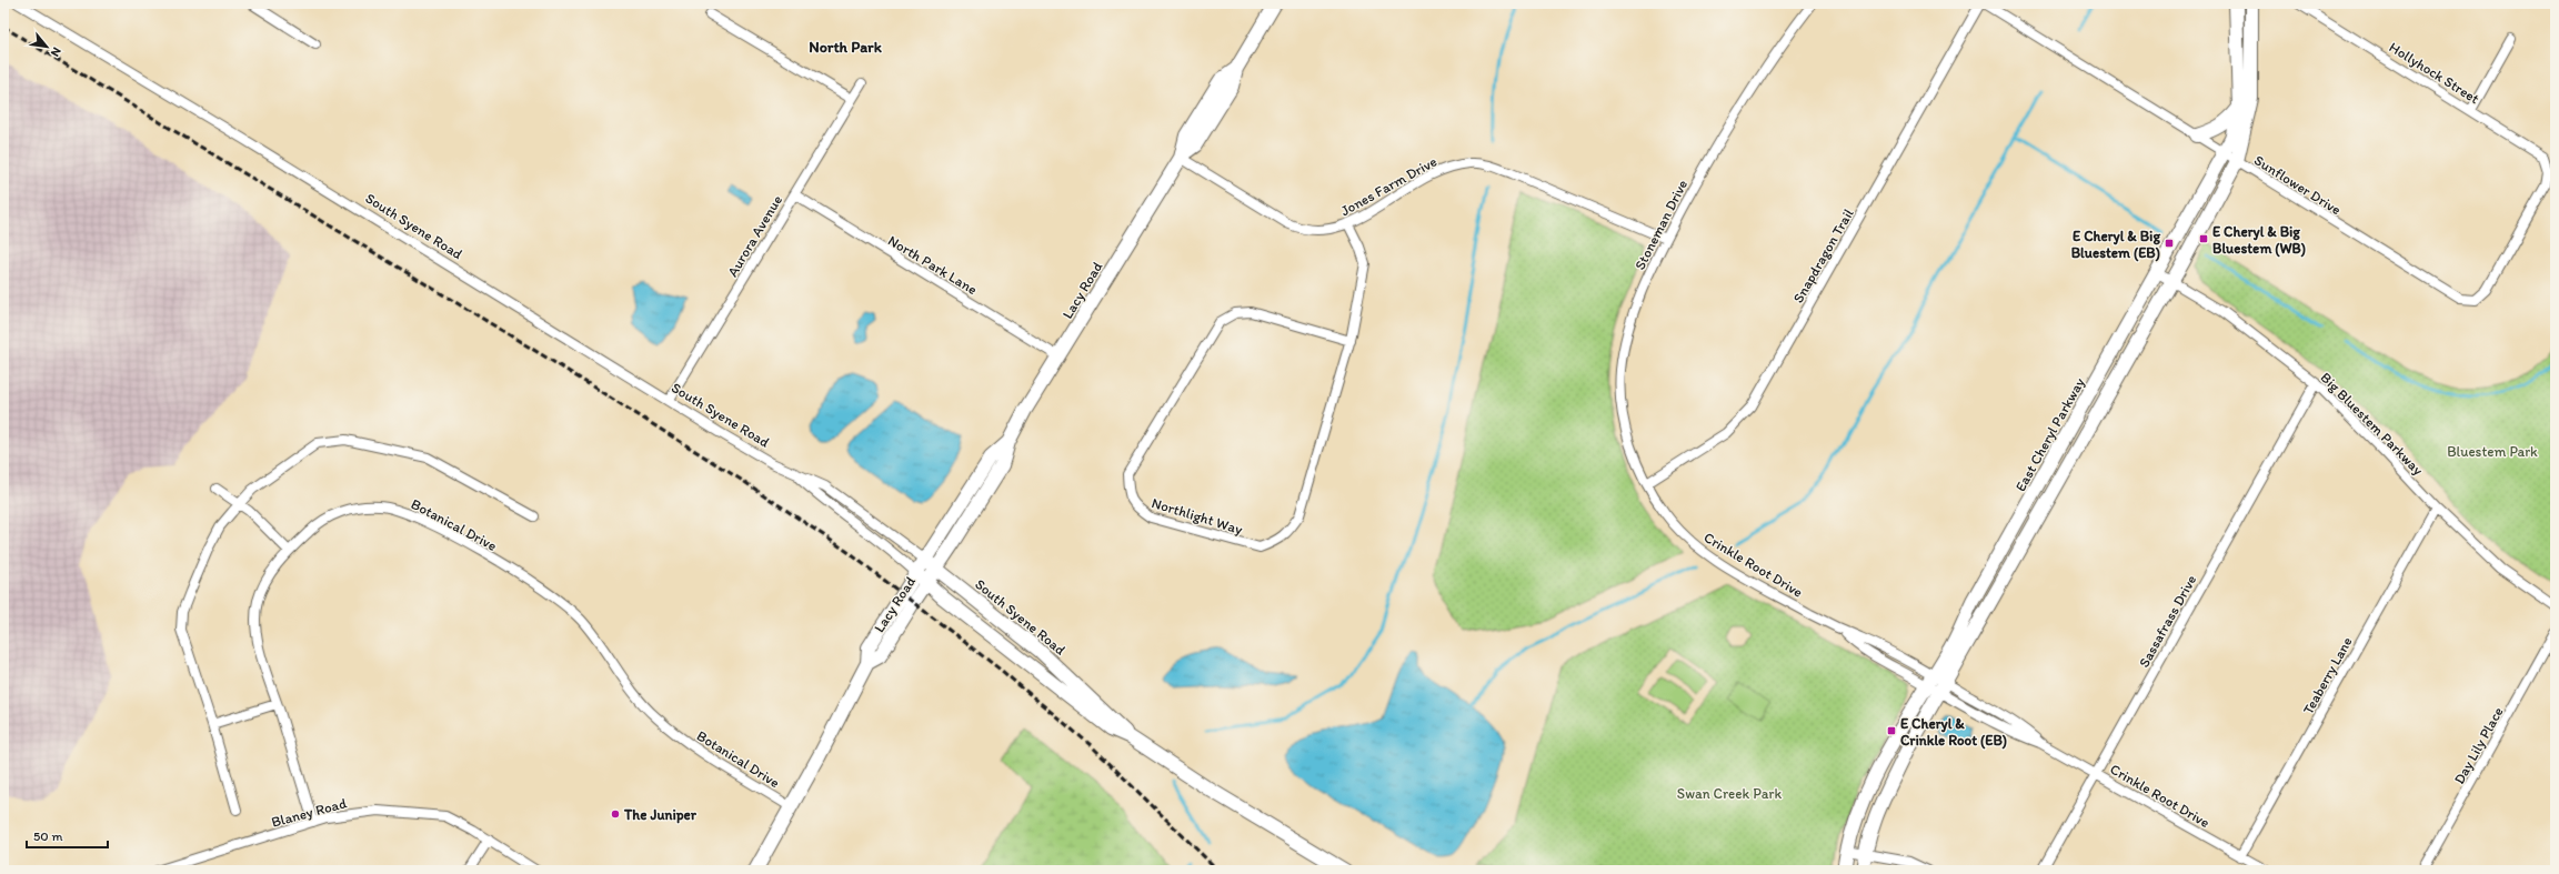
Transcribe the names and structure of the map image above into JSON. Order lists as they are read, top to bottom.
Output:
{
  "streets": {
    "street": [
      "Hollyhock Street",
      "Sunflower Drive",
      "Jones Farm Drive",
      "Stoneman Drive",
      "South Syene Road",
      "Aurora Avenue",
      "Snapdragon Trail",
      "North Park Lane",
      "Lacy Road",
      "Big Bluestem Parkway",
      "East Cheryl Parkway",
      "Northlight Way",
      "Botanical Drive",
      "Crinkle Root Drive",
      "Sassafrass Drive",
      "Teaberry Lane",
      "Day Lily Place",
      "Blaney Road"
    ]
  },
  "crossings": [
    ["Hollyhock Street", "Sunflower Drive"],
    ["Sunflower Drive", "East Cheryl Parkway"],
    ["Jones Farm Drive", "Stoneman Drive"],
    ["Jones Farm Drive", "Lacy Road"],
    ["Jones Farm Drive", "Northlight Way"],
    ["Stoneman Drive", "Snapdragon Trail"],
    ["Stoneman Drive", "Crinkle Root Drive"],
    ["South Syene Road", "Aurora Avenue"],
    ["South Syene Road", "Lacy Road"],
    ["Aurora Avenue", "North Park Lane"],
    ["Snapdragon Trail", "Crinkle Root Drive"],
    ["North Park Lane", "Lacy Road"],
    ["Lacy Road", "Botanical Drive"],
    ["Big Bluestem Parkway", "East Cheryl Parkway"],
    ["Big Bluestem Parkway", "Sassafrass Drive"],
    ["Big Bluestem Parkway", "Teaberry Lane"],
    ["East Cheryl Parkway", "Crinkle Root Drive"],
    ["Botanical Drive", "Blaney Road"],
    ["Crinkle Root Drive", "Sassafrass Drive"],
    ["Crinkle Root Drive", "Teaberry Lane"]
  ],
  "districts": ["North Park"],
  "parks": ["Bluestem Park", "Swan Creek Park"],
  "places": {
    "transit": ["E Cheryl & Big Bluestem (WB)", "E Cheryl & Big Bluestem (EB)", "E Cheryl & Crinkle Root (EB)"],
    "other": ["The Juniper"]
  },
  "scale_bar": "50 m",
  "north": "bottom right"
}
